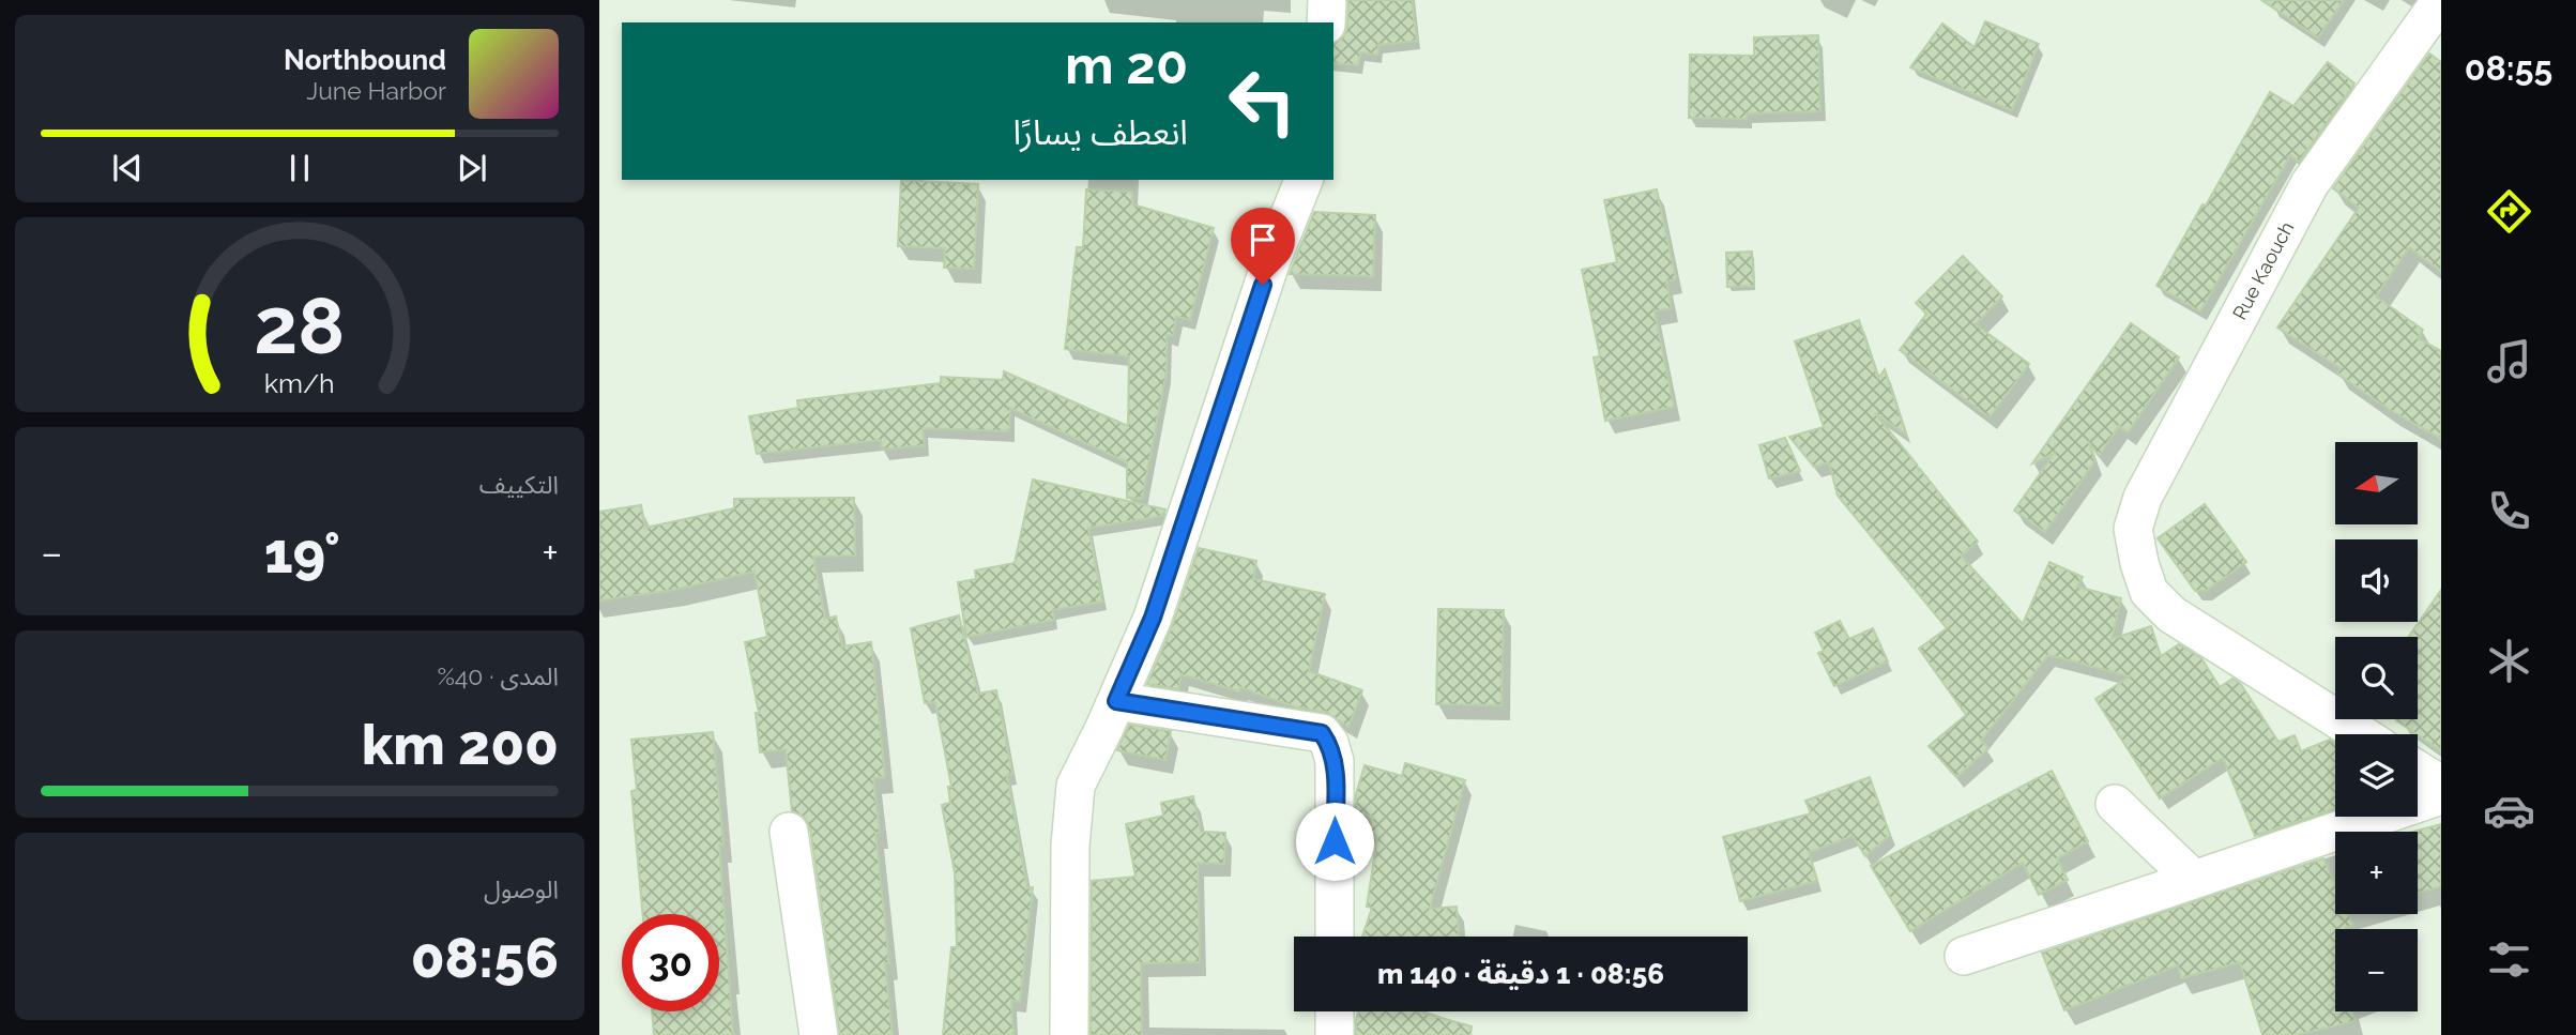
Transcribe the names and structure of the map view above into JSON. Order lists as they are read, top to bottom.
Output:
{
  "streets": {
    "street": ["Rue Kaouch"]
  },
  "north": "left",
  "page": {
    "tabs": "08:55",
    "turn": ["20 m", "انعطف يسارًا"],
    "song": ["Northbound", "June Harbor"],
    "tile": [
      "التكييف",
      ["المدى · 40%", "200 km"],
      ["الوصول", "08:56"]
    ],
    "map_buttons": ["+", "−"],
    "heat": ["−", "19°", "+"],
    "limit": "30",
    "trip": "08:56 · 1 دقيقة · 140 m",
    "gauge": ["28", "km/h"]
  }
}
